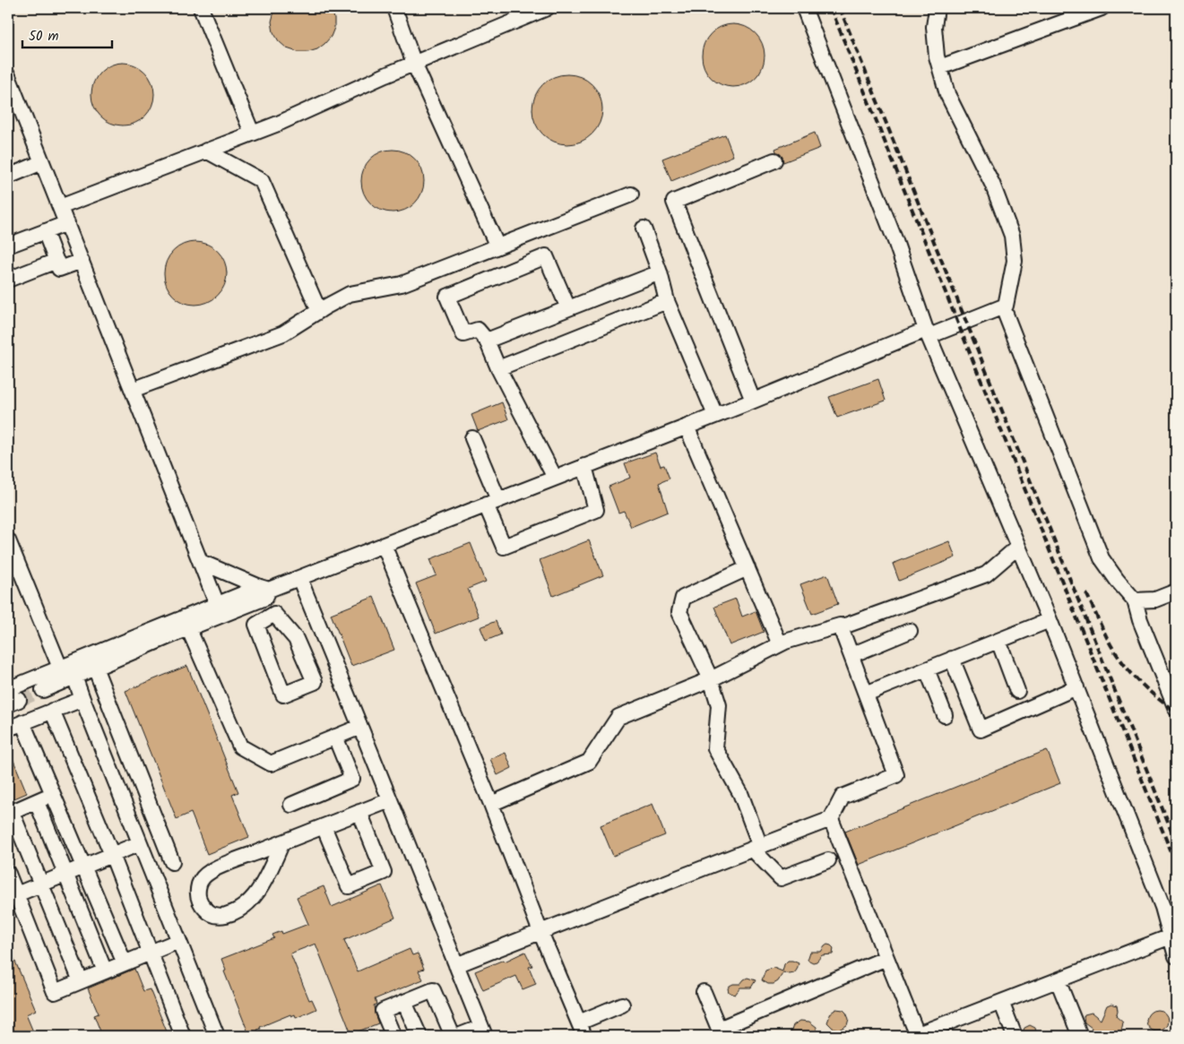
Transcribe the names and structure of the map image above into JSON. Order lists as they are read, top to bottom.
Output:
{
  "scale_bar": "50 m"
}
